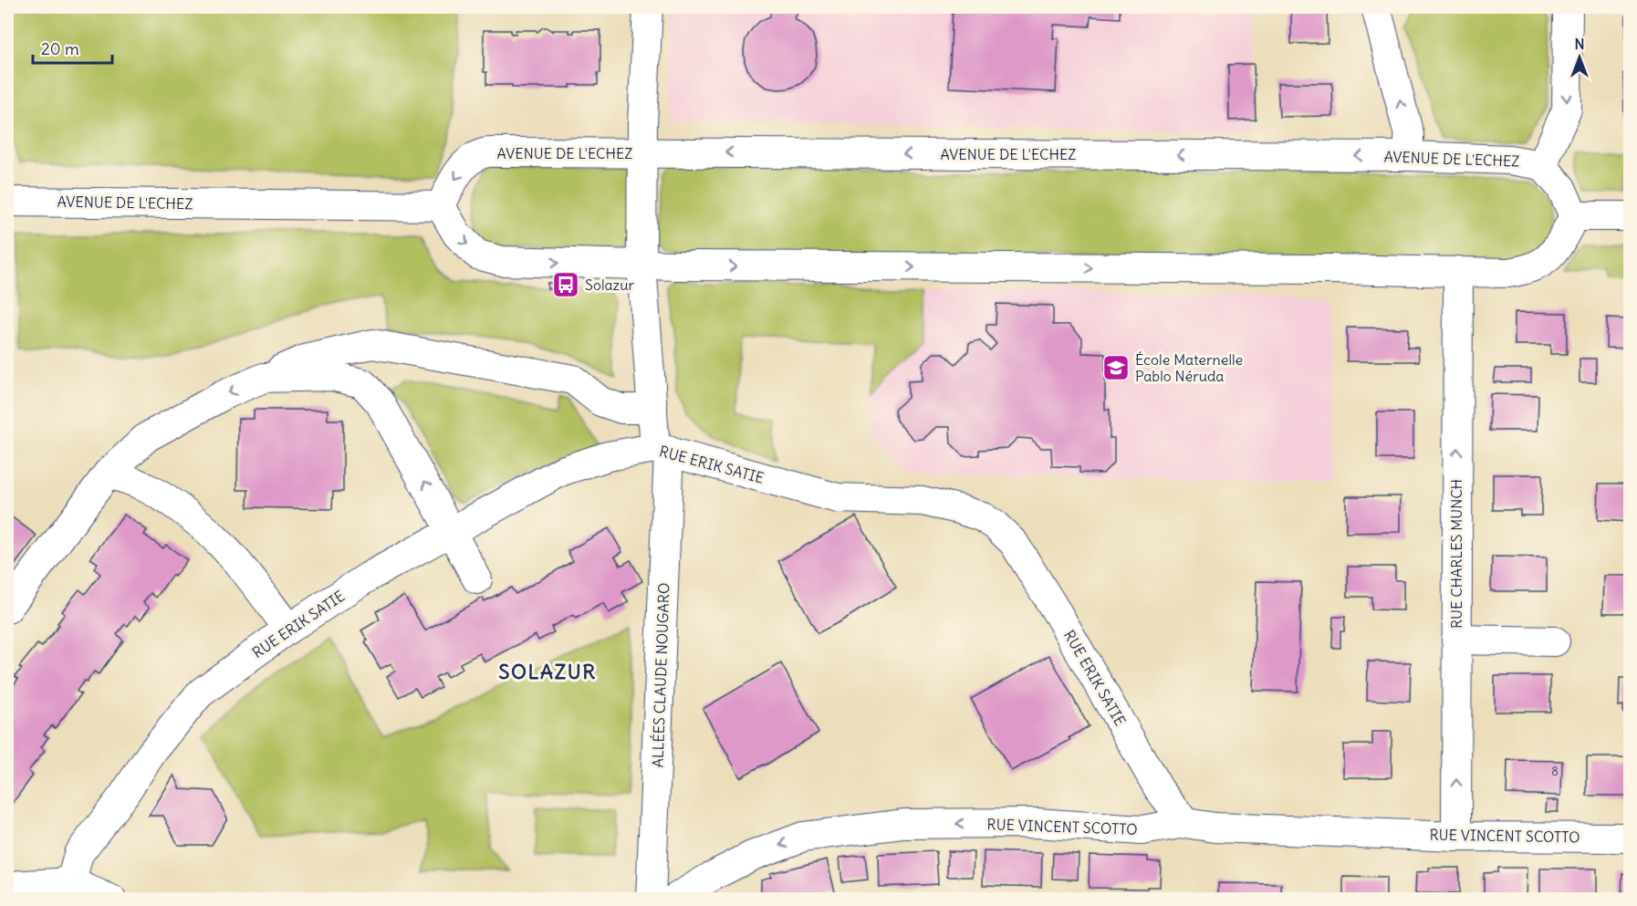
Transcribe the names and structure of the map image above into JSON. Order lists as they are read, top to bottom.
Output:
{
  "streets": {
    "street": [
      "AVENUE DE L'ECHEZ",
      "RUE ERIK SATIE",
      "RUE CHARLES MUNCH",
      "ALLÉES CLAUDE NOUGARO",
      "RUE VINCENT SCOTTO"
    ]
  },
  "crossings": [
    ["AVENUE DE L'ECHEZ", "ALLÉES CLAUDE NOUGARO"],
    ["RUE ERIK SATIE", "ALLÉES CLAUDE NOUGARO"],
    ["RUE ERIK SATIE", "RUE VINCENT SCOTTO"],
    ["RUE CHARLES MUNCH", "RUE VINCENT SCOTTO"]
  ],
  "one_way": ["RUE CHARLES MUNCH", "RUE VINCENT SCOTTO"],
  "districts": ["SOLAZUR"],
  "places": {
    "bus stop": ["Solazur"],
    "school or university": ["École Maternelle Pablo Néruda"]
  },
  "house_numbers": ["8"],
  "scale_bar": "20 m",
  "north": "top"
}
